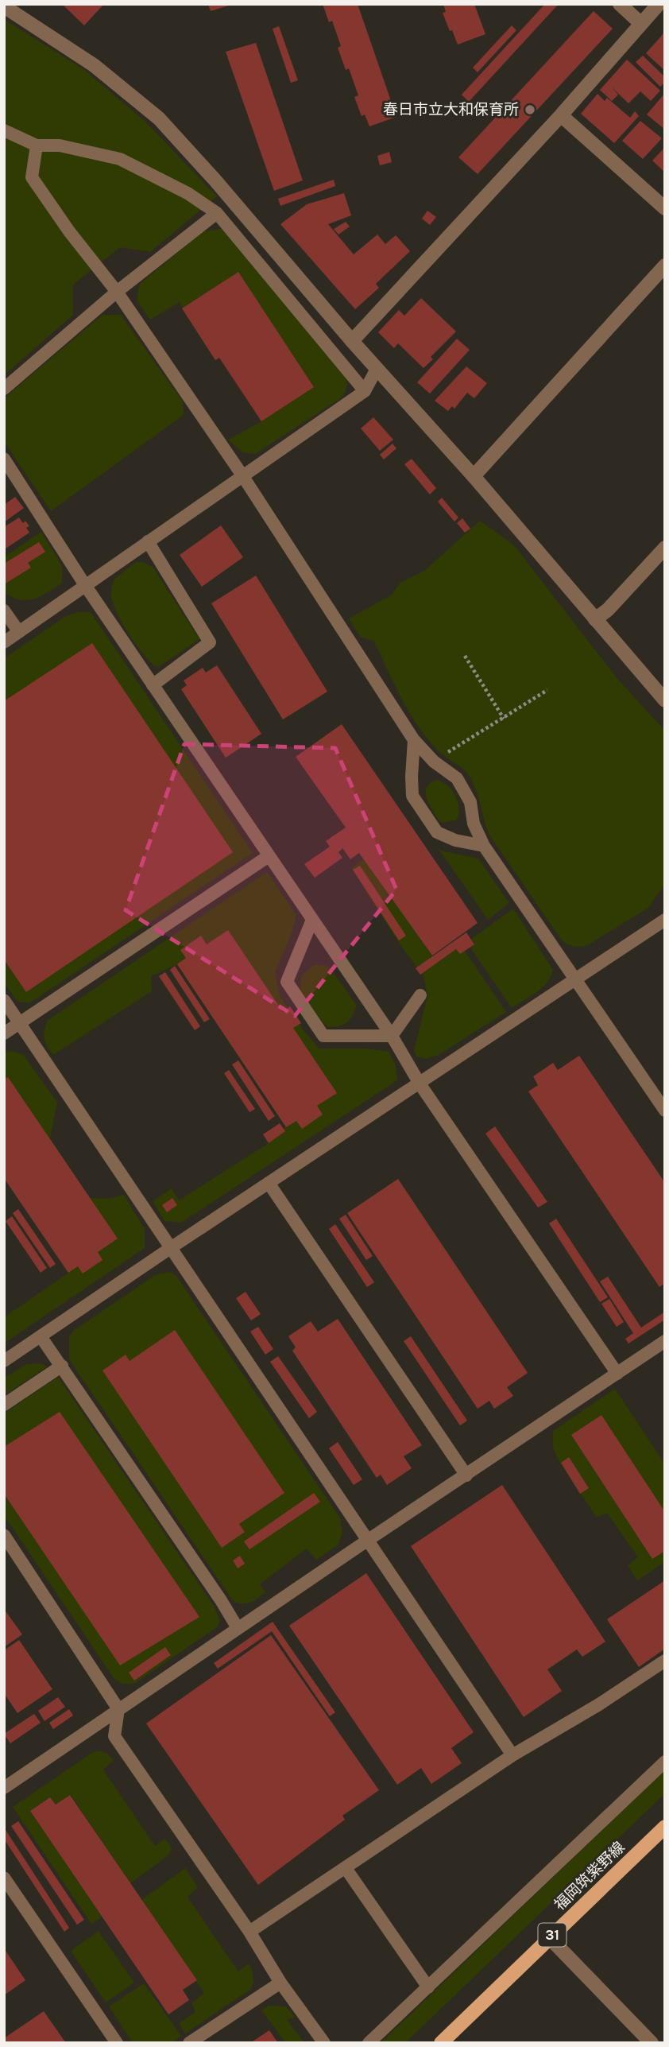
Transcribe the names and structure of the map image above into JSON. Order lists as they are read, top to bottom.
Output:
{
  "streets": {
    "main road": ["福岡筑紫野線", "31"]
  },
  "places": ["春日市立大和保育所"]
}
